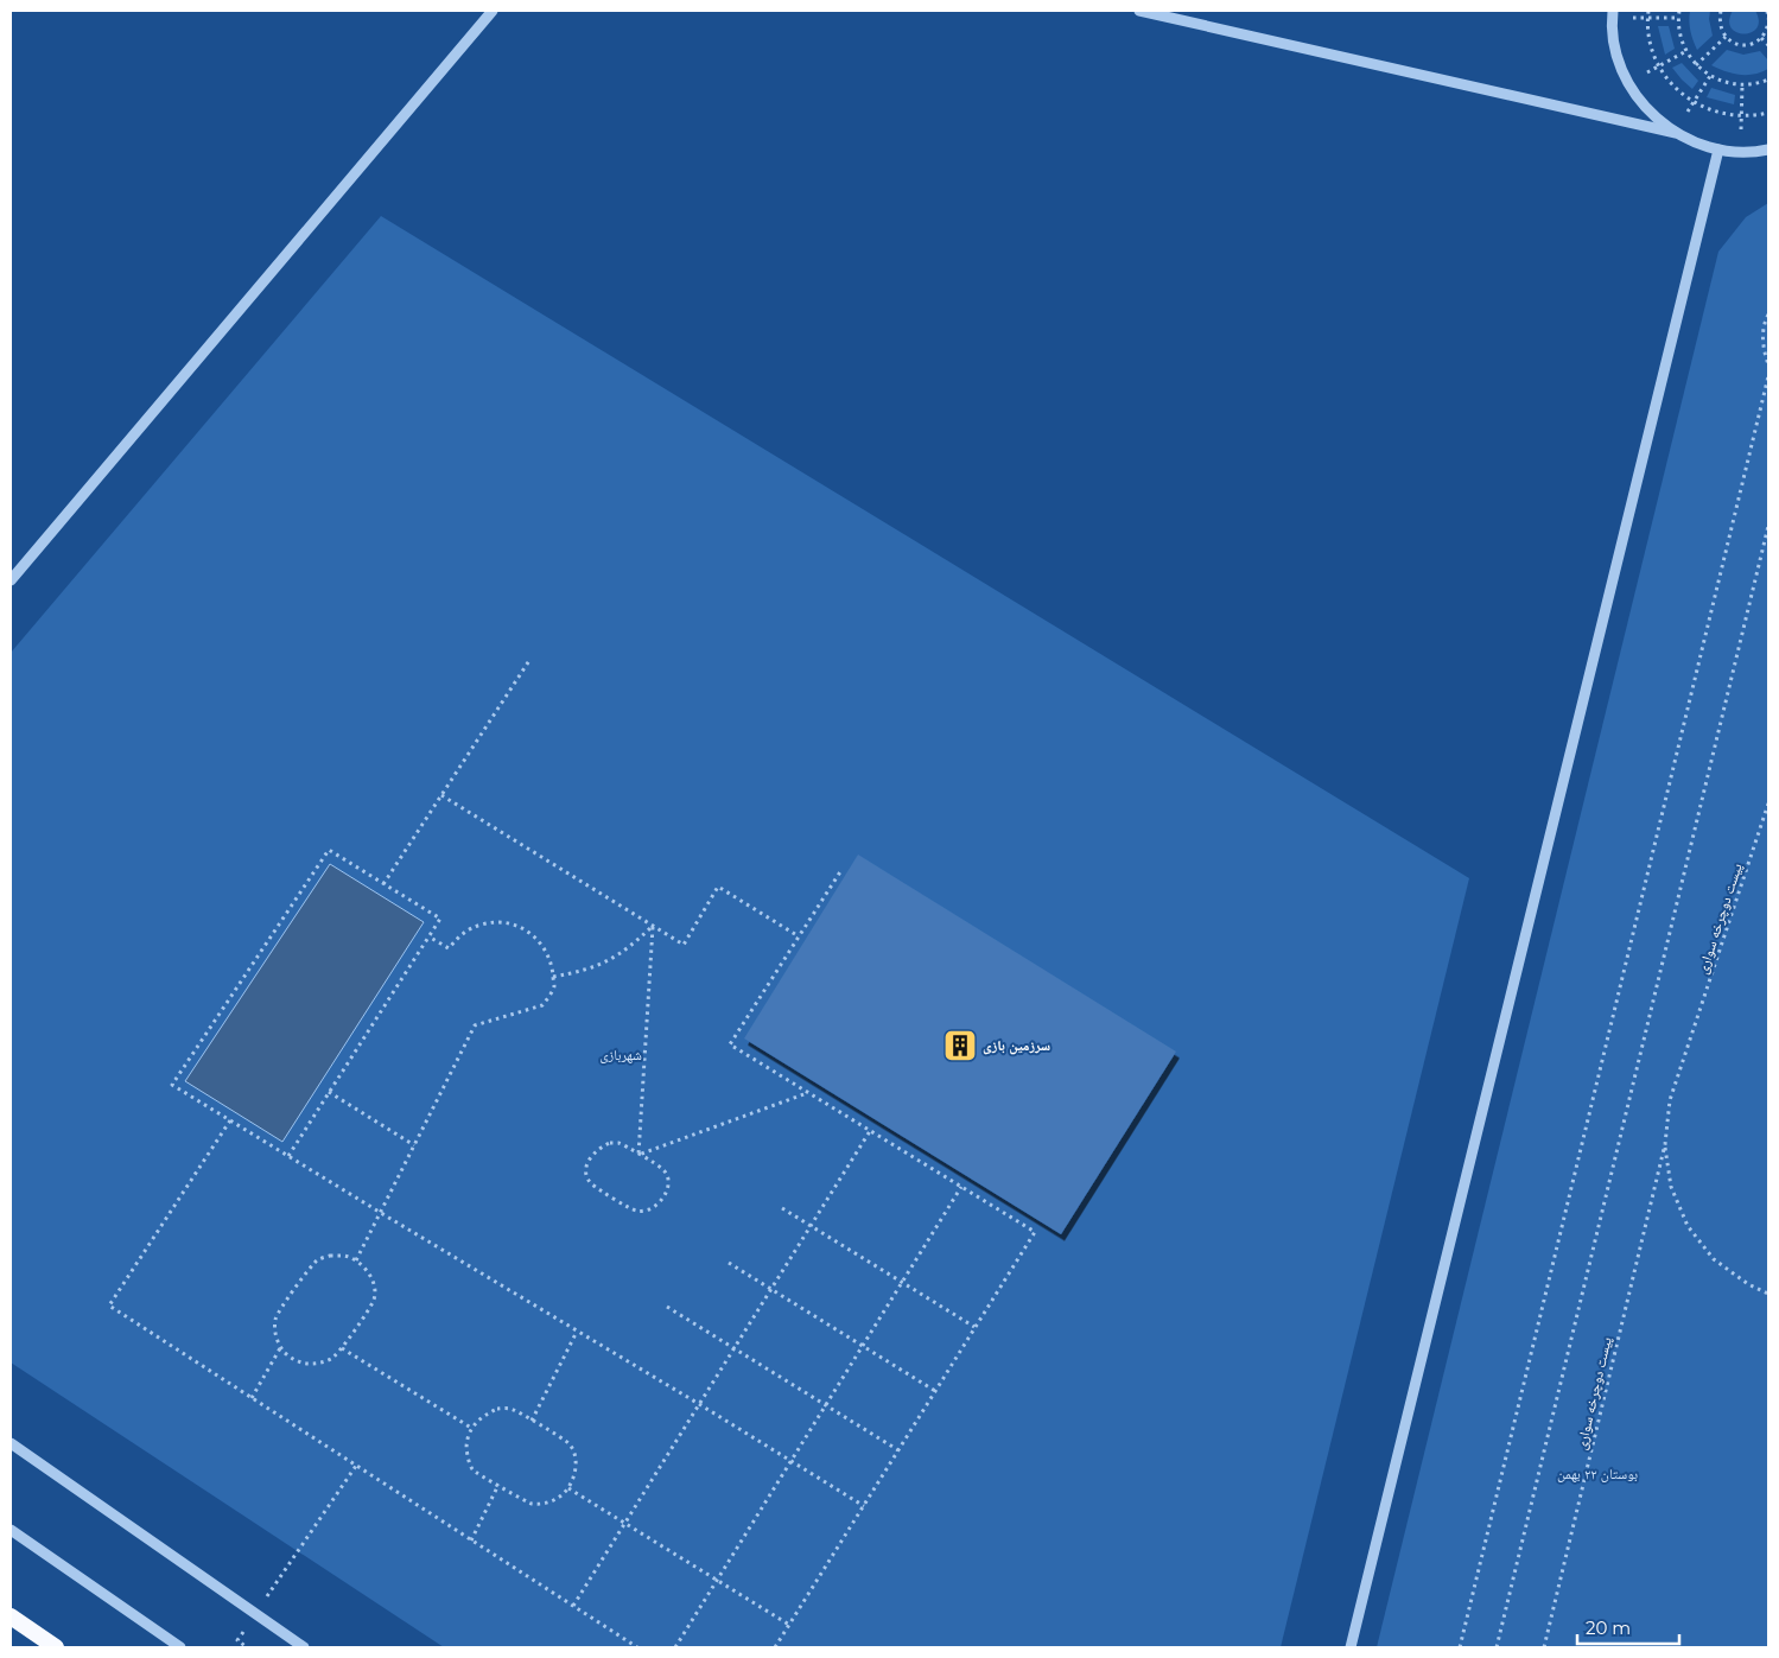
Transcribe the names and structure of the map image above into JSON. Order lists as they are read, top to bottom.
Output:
{
  "streets": {
    "path": ["پیست دوچرخه سواری"]
  },
  "parks": ["شهربازی", "بوستان ۲۲ بهمن"],
  "places": {
    "building": ["سرزمین بازی"]
  },
  "scale_bar": "20 m"
}
